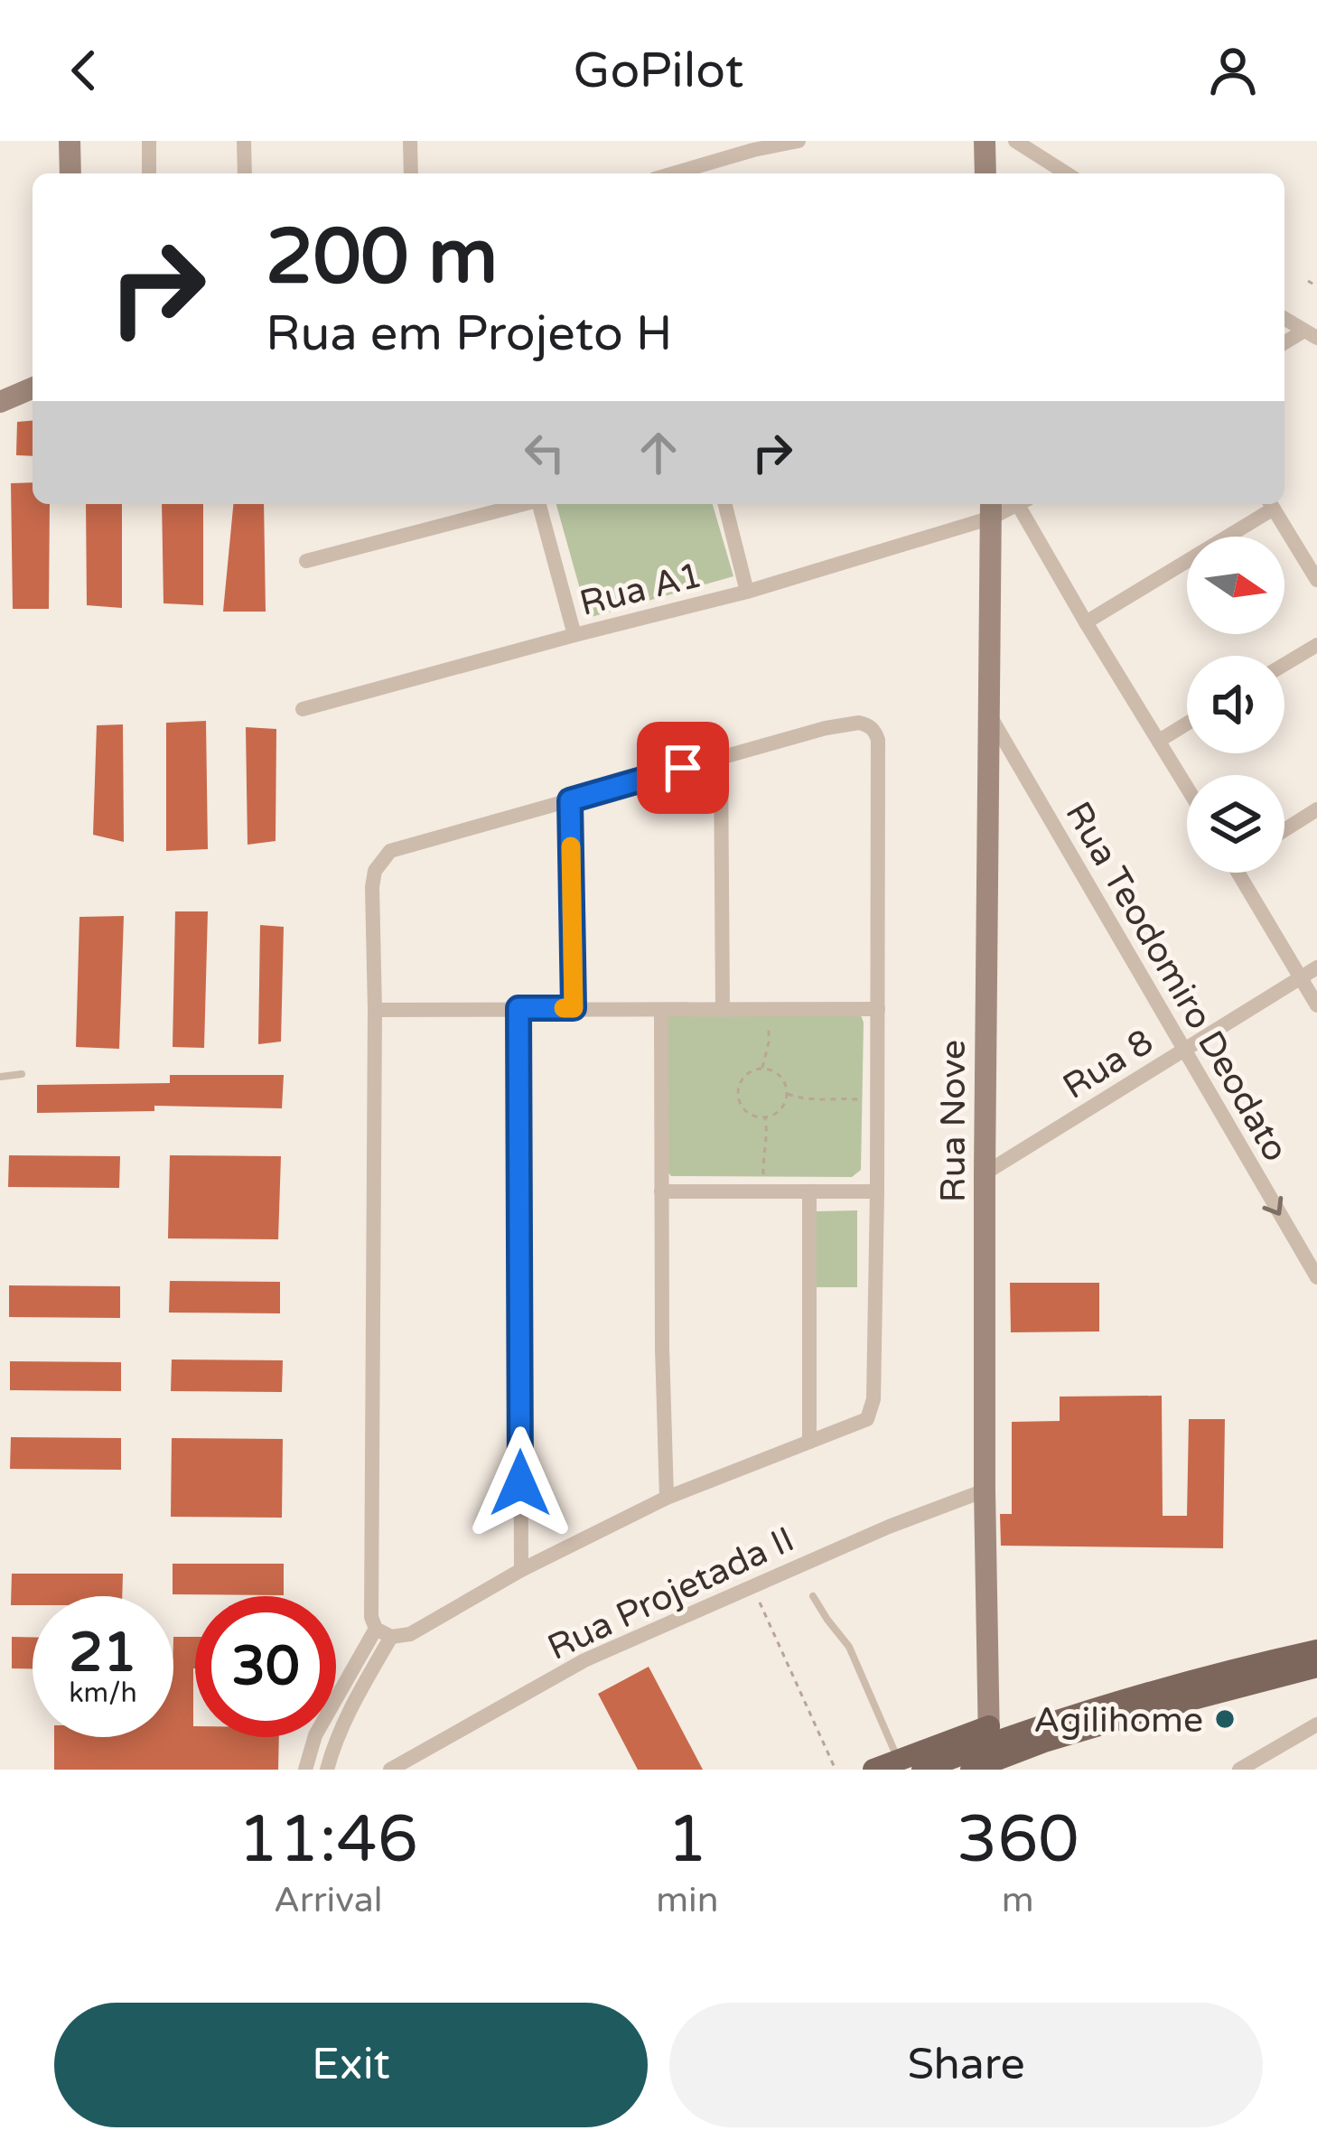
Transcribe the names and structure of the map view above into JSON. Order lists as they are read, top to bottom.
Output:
{
  "streets": {
    "street": [
      "Rua A1",
      "Rua Teodomiro Deodato",
      "Rua 8",
      "Rua Nove",
      "Rua Projetada II"
    ]
  },
  "crossings": [
    ["Rua A1", "Rua Nove"],
    ["Rua Teodomiro Deodato", "Rua 8"],
    ["Rua Teodomiro Deodato", "Rua Nove"],
    ["Rua 8", "Rua Nove"],
    ["Rua Nove", "Rua Projetada II"]
  ],
  "one_way": ["Rua Teodomiro Deodato"],
  "places": ["Agilihome"],
  "north": "right",
  "page": {
    "header": "GoPilot",
    "turn": ["200 m", "Rua em Projeto H"],
    "speed": "21 km/h",
    "limit": "30",
    "eta": [
      "11:46",
      "Arrival",
      "1",
      "min",
      "360",
      "m"
    ],
    "buttons": ["Exit", "Share"]
  }
}
